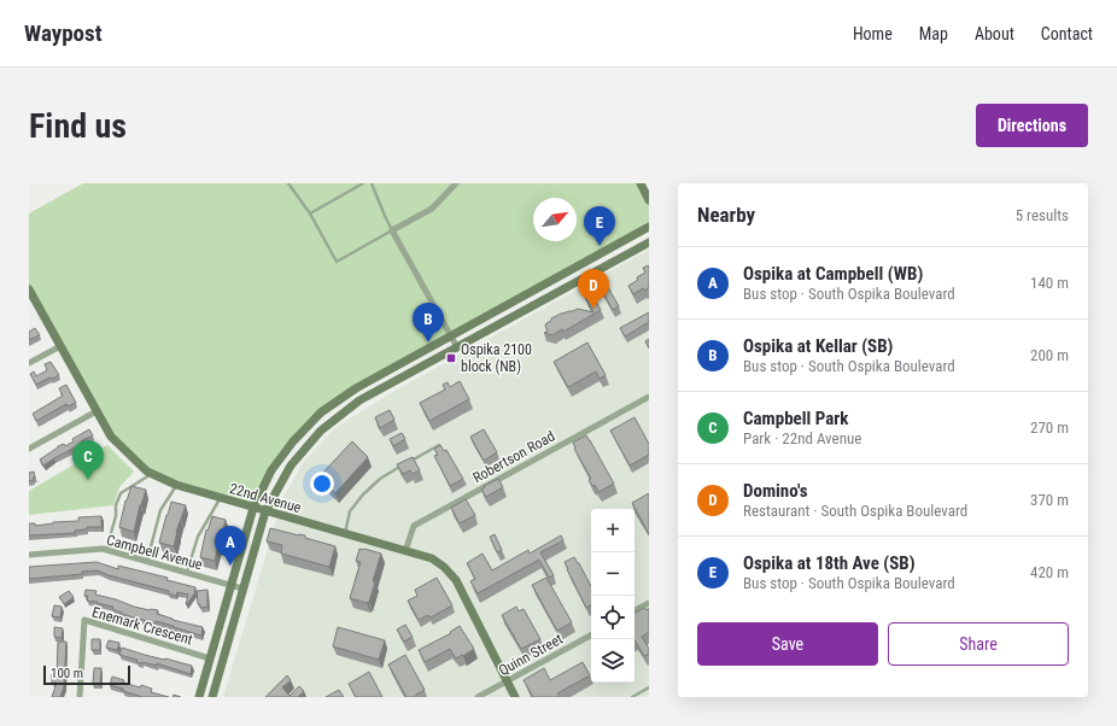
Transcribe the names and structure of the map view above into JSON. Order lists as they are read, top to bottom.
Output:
{
  "streets": {
    "main road": ["22nd Avenue"],
    "street": [
      "Robertson Road",
      "Campbell Avenue",
      "Enemark Crescent",
      "Quinn Street"
    ]
  },
  "crossings": [
    ["Robertson Road", "22nd Avenue"],
    ["22nd Avenue", "Quinn Street"]
  ],
  "places": {
    "transit": ["Ospika 2100 block (NB)"]
  },
  "scale_bar": "100 m",
  "north": "top right",
  "page": {
    "header": "Waypost",
    "nav": [
      "Home",
      "Map",
      "About",
      "Contact"
    ],
    "buttons": [
      "Directions",
      ["Save", "Share"]
    ],
    "title": "Find us",
    "heading": ["Nearby", "5 results"],
    "pins": [
      "E",
      "D",
      "B",
      "C",
      "A"
    ],
    "list": [
      {
        "mark": "A",
        "name": "Ospika at Campbell (WB)",
        "note": "Bus stop · South Ospika Boulevard",
        "value": "140 m"
      },
      {
        "mark": "B",
        "name": "Ospika at Kellar (SB)",
        "note": "Bus stop · South Ospika Boulevard",
        "value": "200 m"
      },
      {
        "mark": "C",
        "name": "Campbell Park",
        "note": "Park · 22nd Avenue",
        "value": "270 m"
      },
      {
        "mark": "D",
        "name": "Domino's",
        "note": "Restaurant · South Ospika Boulevard",
        "value": "370 m"
      },
      {
        "mark": "E",
        "name": "Ospika at 18th Ave (SB)",
        "note": "Bus stop · South Ospika Boulevard",
        "value": "420 m"
      }
    ],
    "map_buttons": ["+", "−"],
    "scale": "100 m"
  }
}
